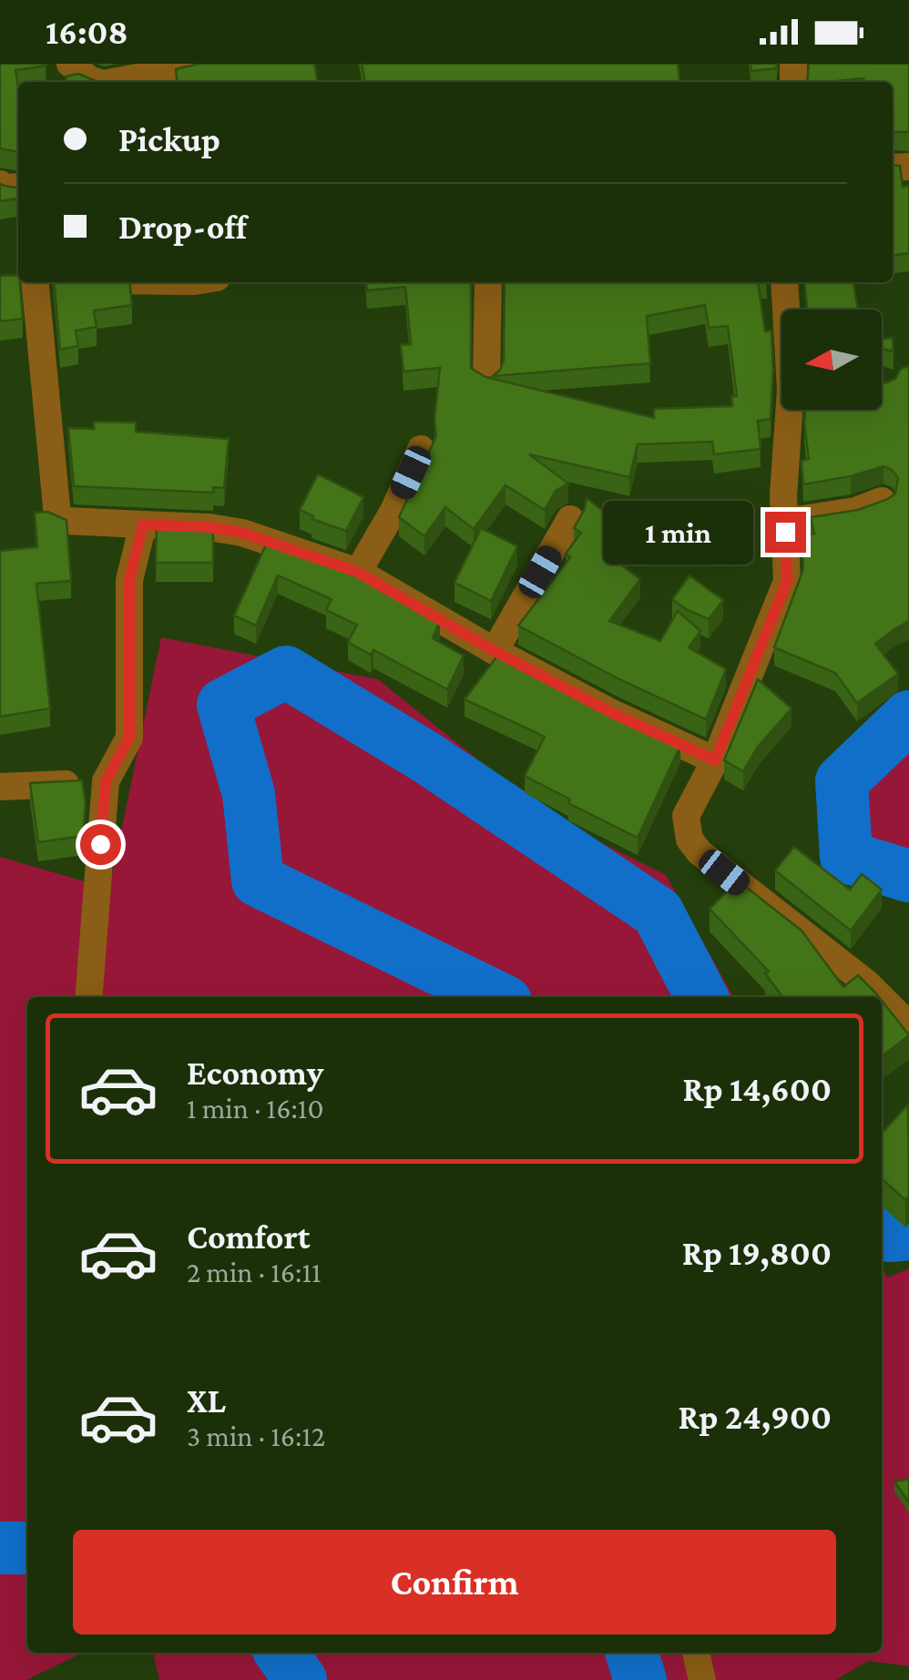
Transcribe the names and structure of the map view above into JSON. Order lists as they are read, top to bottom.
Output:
{
  "north": "left",
  "page": {
    "status": "16:08",
    "banner": ["Pickup", "Drop-off"],
    "bubble": "1 min",
    "list": [
      {
        "name": "Economy",
        "note": "1 min · 16:10",
        "value": "Rp 14,600"
      },
      {
        "name": "Comfort",
        "note": "2 min · 16:11",
        "value": "Rp 19,800"
      },
      {
        "name": "XL",
        "note": "3 min · 16:12",
        "value": "Rp 24,900"
      }
    ],
    "buttons": "Confirm"
  }
}
